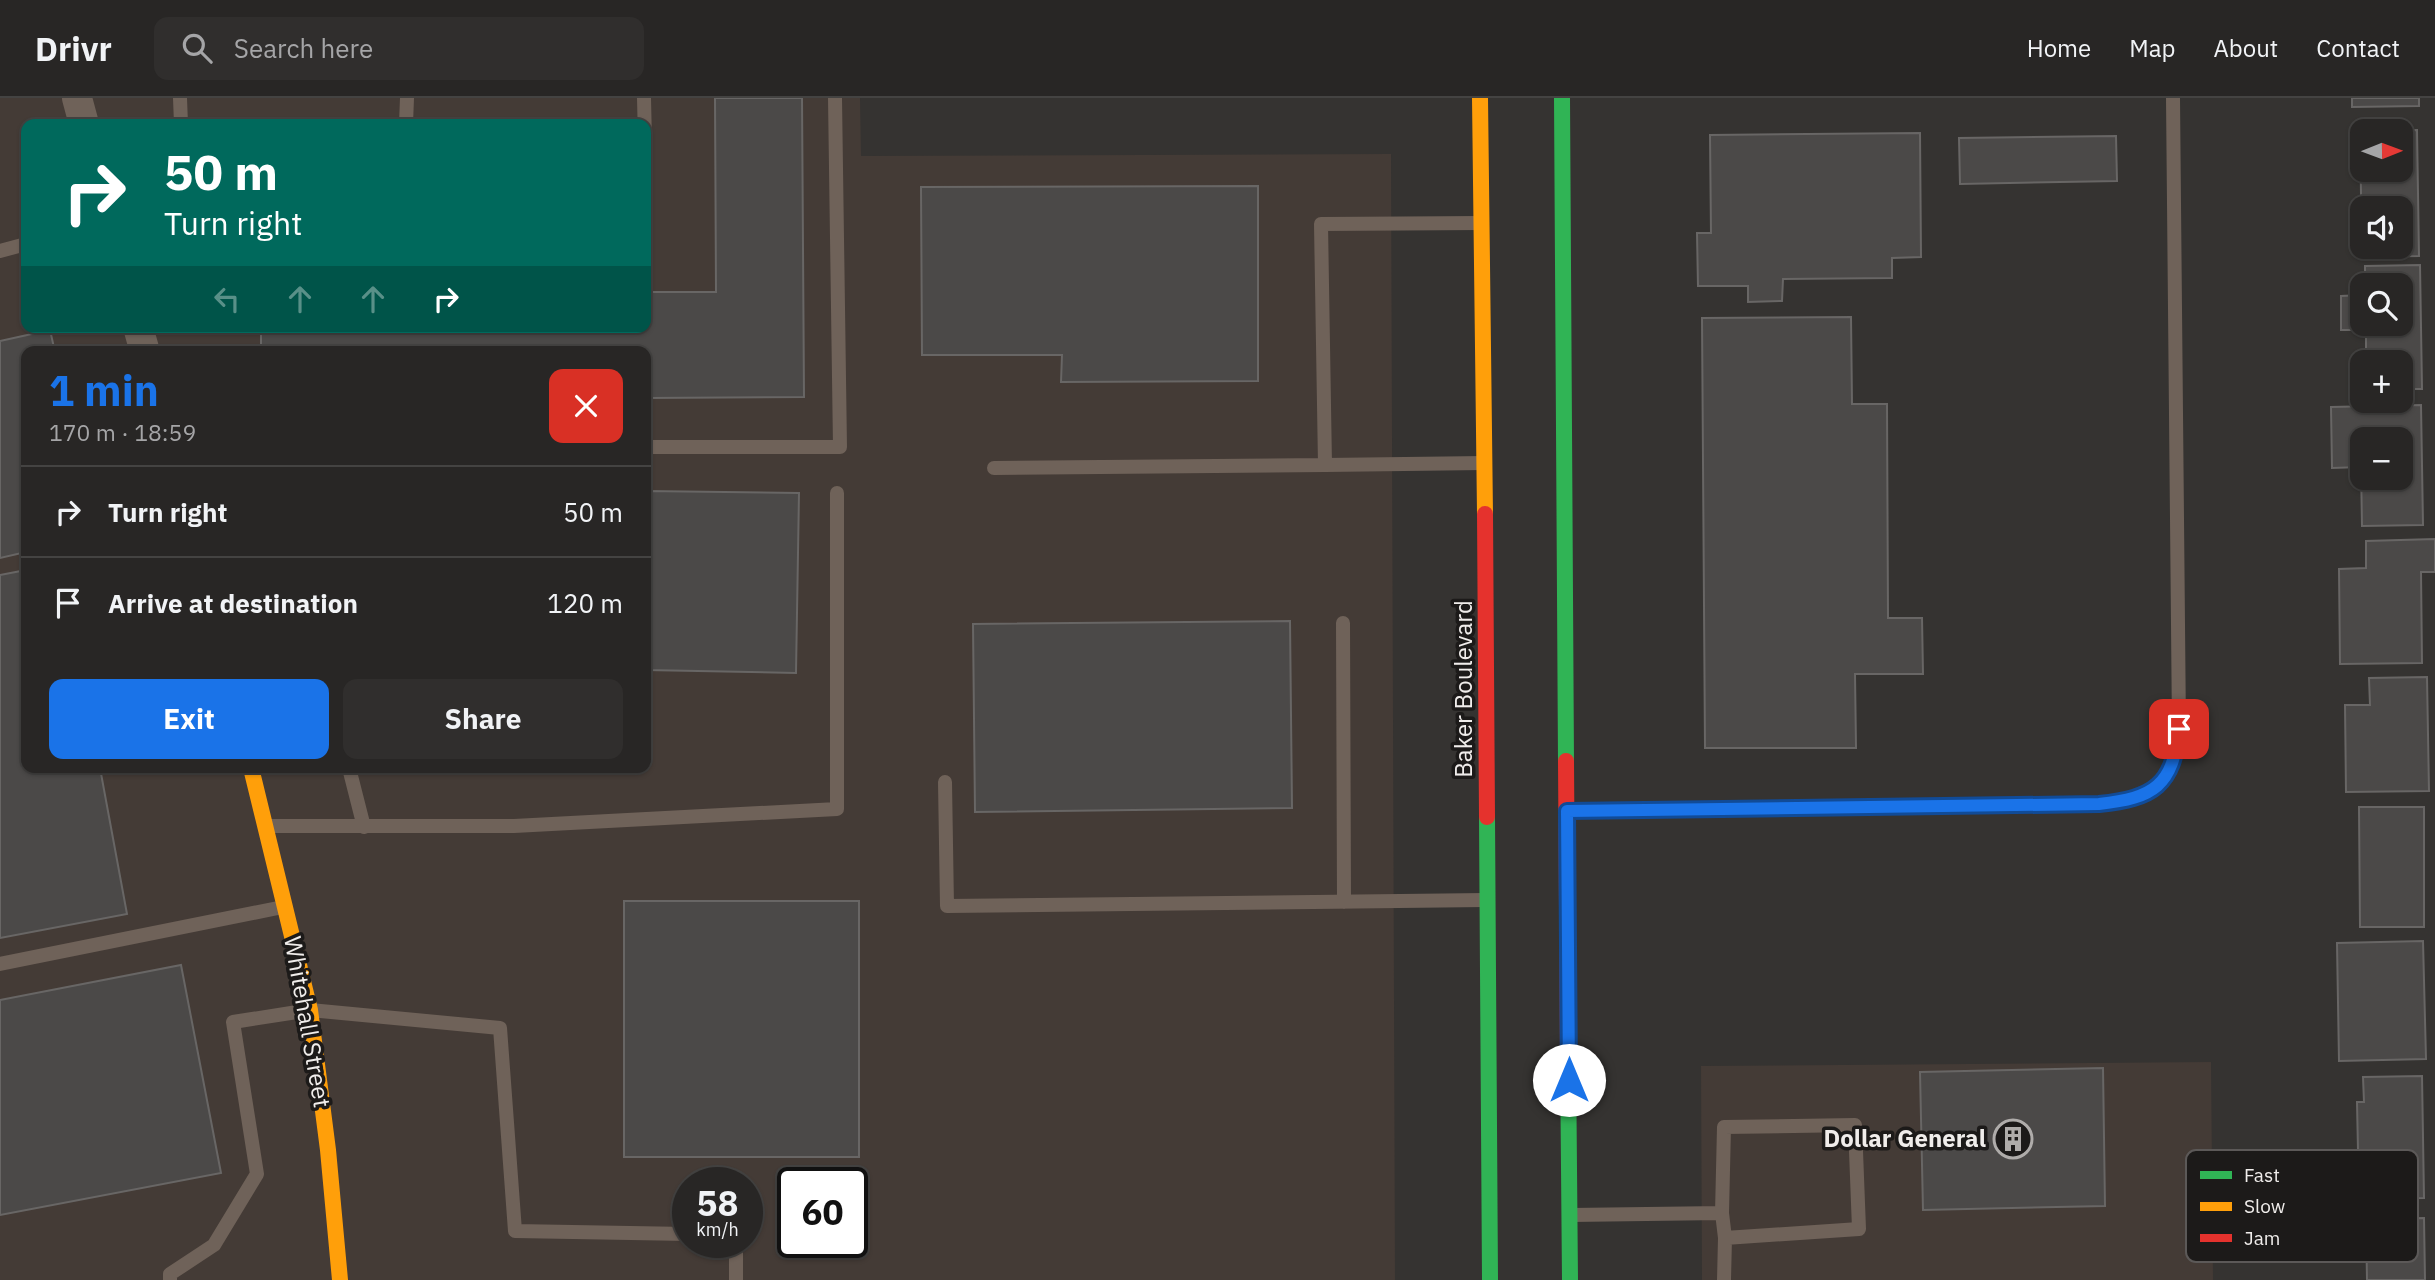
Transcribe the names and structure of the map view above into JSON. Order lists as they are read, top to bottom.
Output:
{
  "streets": {
    "main road": ["Baker Boulevard", "Whitehall Street"]
  },
  "places": {
    "building": ["Dollar General"]
  },
  "legend": ["Fast", "Slow", "Jam"],
  "north": "right",
  "page": {
    "header": "Drivr",
    "search": "Search here",
    "nav": [
      "Home",
      "Map",
      "About",
      "Contact"
    ],
    "map_buttons": ["+", "−"],
    "turn": ["50 m", "Turn right"],
    "heading": ["1 min", "170 m · 18:59"],
    "list": [
      {
        "name": "Turn right",
        "value": "50 m"
      },
      {
        "name": "Arrive at destination",
        "value": "120 m"
      }
    ],
    "buttons": ["Exit", "Share"],
    "speed": "58 km/h",
    "limit": "60"
  }
}
